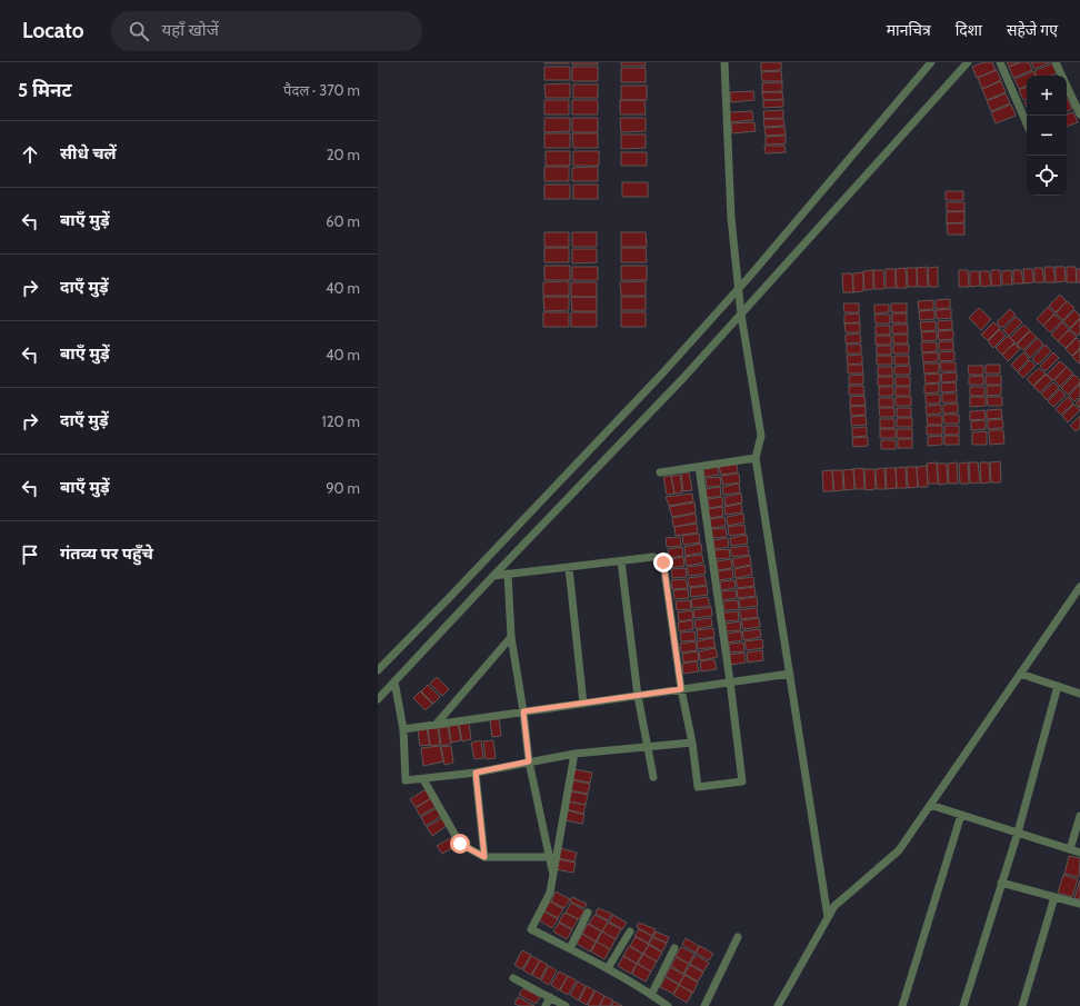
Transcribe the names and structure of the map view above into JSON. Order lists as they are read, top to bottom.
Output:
{
  "page": {
    "header": "Locato",
    "search": "यहाँ खोजें",
    "nav": ["मानचित्र", "दिशा", "सहेजे गए"],
    "heading": ["5 मिनट", "पैदल · 370 m"],
    "map_buttons": ["+", "−"],
    "list": [
      ["सीधे चलें", "20 m"],
      ["बाएँ मुड़ें", "60 m"],
      ["दाएँ मुड़ें", "40 m"],
      ["बाएँ मुड़ें", "40 m"],
      ["दाएँ मुड़ें", "120 m"],
      ["बाएँ मुड़ें", "90 m"],
      "गंतव्य पर पहुँचे"
    ]
  }
}
